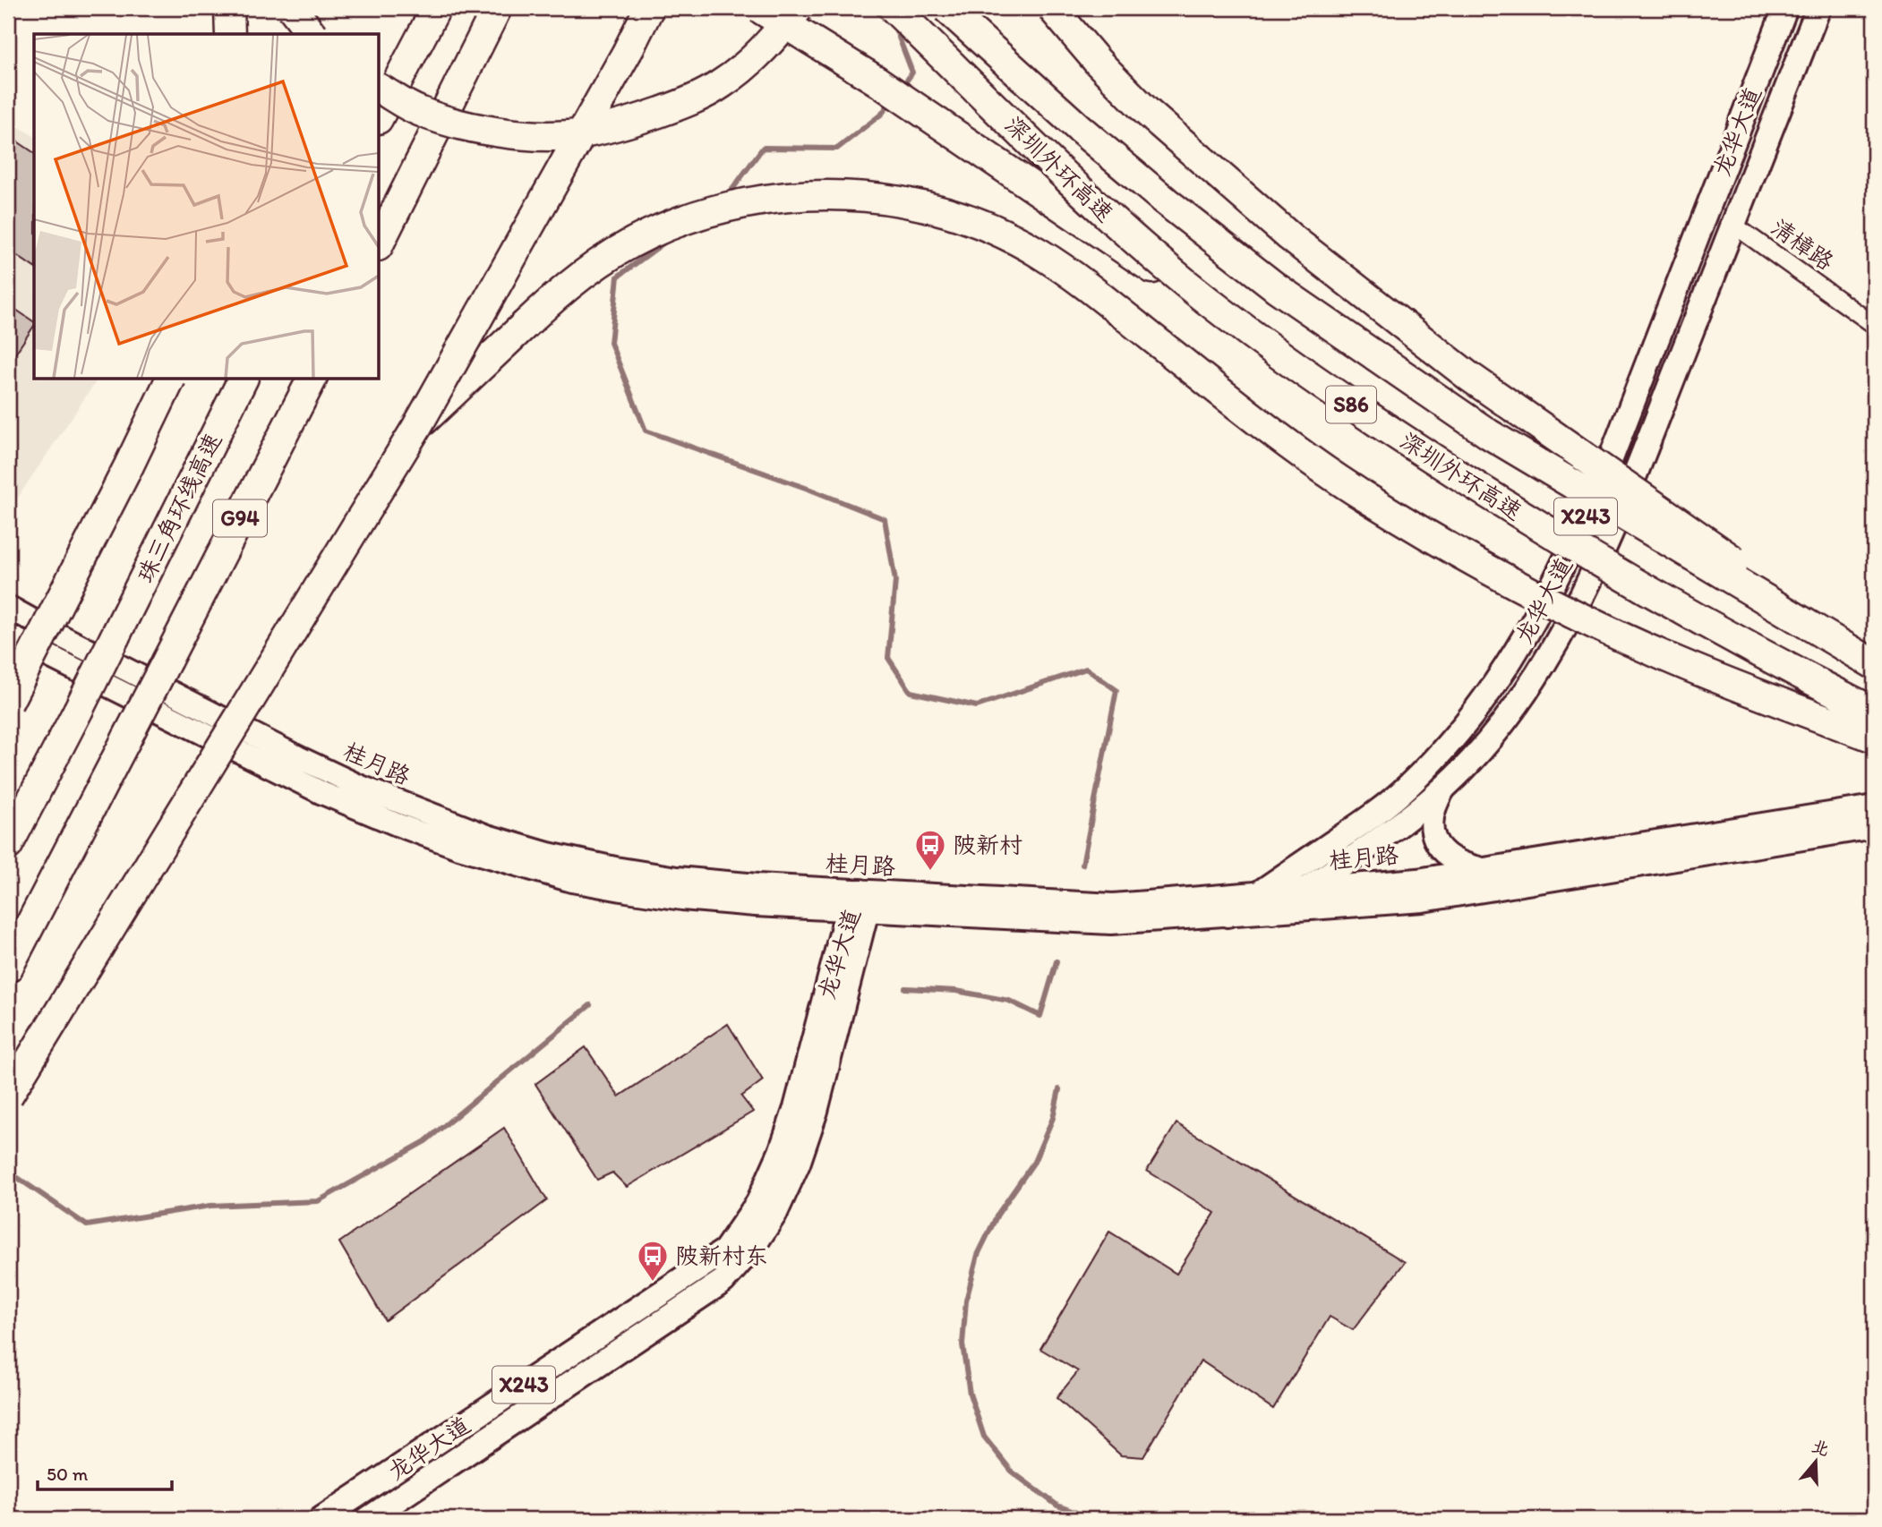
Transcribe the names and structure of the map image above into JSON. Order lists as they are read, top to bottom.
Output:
{
  "streets": {
    "highway": [
      "深圳外环高速",
      "S86",
      "珠三角环线高速",
      "G94"
    ],
    "main road": ["龙华大道", "X243", "桂月路"],
    "street": ["清樟路"]
  },
  "crossings": [
    ["龙华大道", "清樟路"],
    ["龙华大道", "桂月路"]
  ],
  "places": {
    "bus stop": ["陂新村", "陂新村东"]
  },
  "scale_bar": "50 m",
  "north": "top"
}
